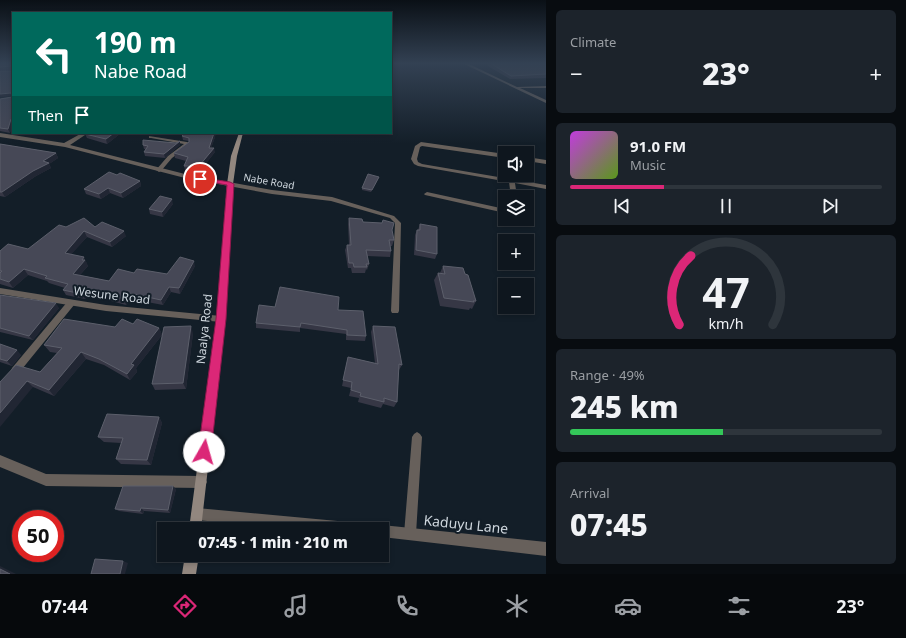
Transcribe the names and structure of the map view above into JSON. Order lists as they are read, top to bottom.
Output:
{
  "streets": {
    "main road": ["Naalya Road"],
    "street": ["Nabe Road", "Wesune Road", "Kaduyu Lane"]
  },
  "crossings": [
    ["Nabe Road", "Naalya Road"],
    ["Wesune Road", "Naalya Road"]
  ],
  "page": {
    "tile": [
      "Climate",
      ["Range · 49%", "245 km"],
      ["Arrival", "07:45"]
    ],
    "turn": ["190 m", "Nabe Road"],
    "heat": ["−", "23°", "+"],
    "then": "Then",
    "song": ["91.0 FM", "Music"],
    "map_buttons": ["+", "−"],
    "limit": "50",
    "trip": "07:45 · 1 min · 210 m",
    "tabs": ["07:44", "23°"],
    "gauge": ["47", "km/h"]
  }
}
